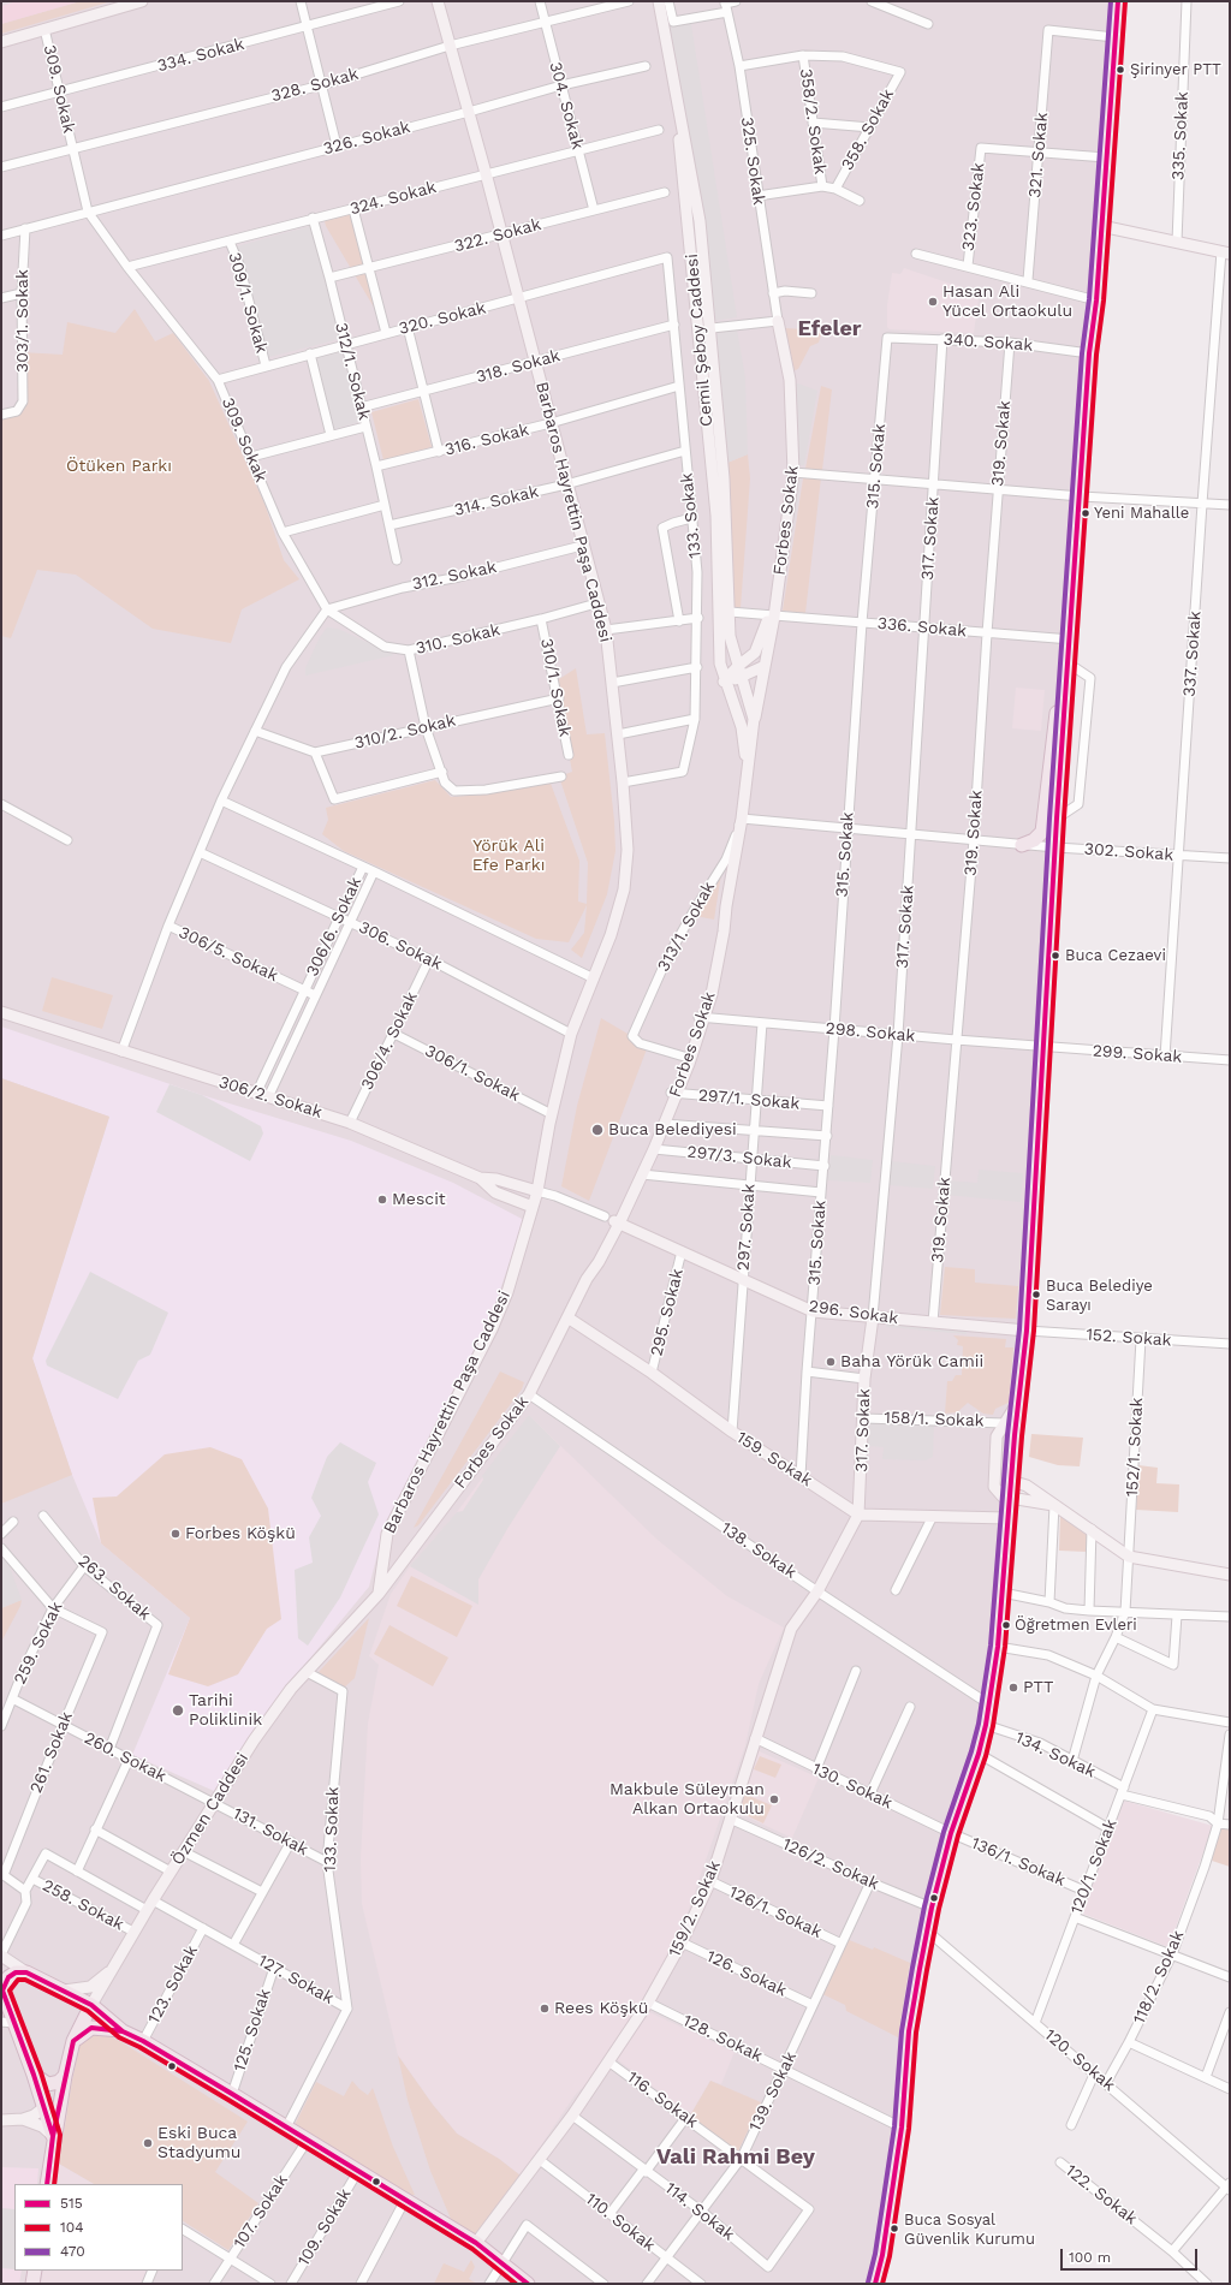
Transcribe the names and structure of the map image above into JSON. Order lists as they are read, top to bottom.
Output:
{
  "streets": {
    "main road": [
      "Cemil Şeboy Caddesi",
      "Barbaros Hayrettin Paşa Caddesi",
      "Forbes Sokak",
      "317. Sokak",
      "306/2. Sokak",
      "296. Sokak",
      "159. Sokak",
      "Özmen Caddesi",
      "159/2. Sokak"
    ],
    "street": [
      "334. Sokak",
      "328. Sokak",
      "309. Sokak",
      "304. Sokak",
      "358/2. Sokak",
      "358. Sokak",
      "335. Sokak",
      "326. Sokak",
      "321. Sokak",
      "325. Sokak",
      "324. Sokak",
      "323. Sokak",
      "322. Sokak",
      "309/1. Sokak",
      "320. Sokak",
      "303/1. Sokak",
      "340. Sokak",
      "318. Sokak",
      "312/1. Sokak",
      "316. Sokak",
      "319. Sokak",
      "315. Sokak",
      "314. Sokak",
      "133. Sokak",
      "312. Sokak",
      "336. Sokak",
      "310. Sokak",
      "337. Sokak",
      "310/1. Sokak",
      "310/2. Sokak",
      "302. Sokak",
      "306/6. Sokak",
      "313/1. Sokak",
      "306. Sokak",
      "306/5. Sokak",
      "298. Sokak",
      "306/4. Sokak",
      "299. Sokak",
      "306/1. Sokak",
      "297/1. Sokak",
      "297/3. Sokak",
      "297. Sokak",
      "295. Sokak",
      "152. Sokak",
      "158/1. Sokak",
      "152/1. Sokak",
      "138. Sokak",
      "263. Sokak",
      "259. Sokak",
      "261. Sokak",
      "134. Sokak",
      "260. Sokak",
      "130. Sokak",
      "131. Sokak",
      "136/1. Sokak",
      "126/2. Sokak",
      "120/1. Sokak",
      "258. Sokak",
      "126/1. Sokak",
      "126. Sokak",
      "118/2. Sokak",
      "127. Sokak",
      "123. Sokak",
      "125. Sokak",
      "128. Sokak",
      "120. Sokak",
      "139. Sokak",
      "116. Sokak",
      "122. Sokak",
      "107. Sokak",
      "114. Sokak",
      "110. Sokak",
      "109. Sokak"
    ]
  },
  "crossings": [
    ["334. Sokak", "309. Sokak"],
    ["328. Sokak", "309. Sokak"],
    ["328. Sokak", "304. Sokak"],
    ["328. Sokak", "Barbaros Hayrettin Paşa Caddesi"],
    ["309. Sokak", "326. Sokak"],
    ["309. Sokak", "324. Sokak"],
    ["309. Sokak", "320. Sokak"],
    ["309. Sokak", "312. Sokak"],
    ["309. Sokak", "310. Sokak"],
    ["304. Sokak", "326. Sokak"],
    ["304. Sokak", "324. Sokak"],
    ["304. Sokak", "322. Sokak"],
    ["358/2. Sokak", "358. Sokak"],
    ["326. Sokak", "303/1. Sokak"],
    ["326. Sokak", "Barbaros Hayrettin Paşa Caddesi"],
    ["321. Sokak", "323. Sokak"],
    ["325. Sokak", "Forbes Sokak"],
    ["324. Sokak", "309/1. Sokak"],
    ["324. Sokak", "312/1. Sokak"],
    ["324. Sokak", "Barbaros Hayrettin Paşa Caddesi"],
    ["322. Sokak", "312/1. Sokak"],
    ["322. Sokak", "Barbaros Hayrettin Paşa Caddesi"],
    ["309/1. Sokak", "320. Sokak"],
    ["320. Sokak", "312/1. Sokak"],
    ["320. Sokak", "Barbaros Hayrettin Paşa Caddesi"],
    ["320. Sokak", "133. Sokak"],
    ["Cemil Şeboy Caddesi", "Forbes Sokak"],
    ["Cemil Şeboy Caddesi", "336. Sokak"],
    ["340. Sokak", "319. Sokak"],
    ["340. Sokak", "315. Sokak"],
    ["340. Sokak", "317. Sokak"],
    ["318. Sokak", "312/1. Sokak"],
    ["318. Sokak", "Barbaros Hayrettin Paşa Caddesi"],
    ["318. Sokak", "133. Sokak"],
    ["312/1. Sokak", "316. Sokak"],
    ["312/1. Sokak", "314. Sokak"],
    ["316. Sokak", "Barbaros Hayrettin Paşa Caddesi"],
    ["316. Sokak", "133. Sokak"],
    ["319. Sokak", "336. Sokak"],
    ["319. Sokak", "302. Sokak"],
    ["319. Sokak", "298. Sokak"],
    ["319. Sokak", "296. Sokak"],
    ["315. Sokak", "336. Sokak"],
    ["315. Sokak", "302. Sokak"],
    ["315. Sokak", "298. Sokak"],
    ["315. Sokak", "297/1. Sokak"],
    ["315. Sokak", "297/3. Sokak"],
    ["315. Sokak", "296. Sokak"],
    ["315. Sokak", "159. Sokak"],
    ["314. Sokak", "Barbaros Hayrettin Paşa Caddesi"],
    ["314. Sokak", "133. Sokak"],
    ["Barbaros Hayrettin Paşa Caddesi", "133. Sokak"],
    ["Barbaros Hayrettin Paşa Caddesi", "Forbes Sokak"],
    ["Barbaros Hayrettin Paşa Caddesi", "312. Sokak"],
    ["Barbaros Hayrettin Paşa Caddesi", "310. Sokak"],
    ["Barbaros Hayrettin Paşa Caddesi", "306. Sokak"],
    ["Barbaros Hayrettin Paşa Caddesi", "306/1. Sokak"],
    ["Barbaros Hayrettin Paşa Caddesi", "306/2. Sokak"],
    ["Barbaros Hayrettin Paşa Caddesi", "Özmen Caddesi"],
    ["133. Sokak", "Özmen Caddesi"],
    ["133. Sokak", "131. Sokak"],
    ["133. Sokak", "127. Sokak"],
    ["Forbes Sokak", "336. Sokak"],
    ["Forbes Sokak", "302. Sokak"],
    ["Forbes Sokak", "313/1. Sokak"],
    ["Forbes Sokak", "298. Sokak"],
    ["Forbes Sokak", "297/1. Sokak"],
    ["Forbes Sokak", "297/3. Sokak"],
    ["Forbes Sokak", "296. Sokak"],
    ["Forbes Sokak", "159. Sokak"],
    ["Forbes Sokak", "138. Sokak"],
    ["Forbes Sokak", "Özmen Caddesi"],
    ["317. Sokak", "336. Sokak"],
    ["317. Sokak", "302. Sokak"],
    ["317. Sokak", "298. Sokak"],
    ["317. Sokak", "296. Sokak"],
    ["317. Sokak", "158/1. Sokak"],
    ["317. Sokak", "159. Sokak"],
    ["317. Sokak", "159/2. Sokak"],
    ["312. Sokak", "310. Sokak"],
    ["310. Sokak", "310/1. Sokak"],
    ["337. Sokak", "302. Sokak"],
    ["337. Sokak", "299. Sokak"],
    ["310/1. Sokak", "310/2. Sokak"],
    ["302. Sokak", "313/1. Sokak"],
    ["306/6. Sokak", "306. Sokak"],
    ["306/6. Sokak", "306/5. Sokak"],
    ["306/6. Sokak", "306/2. Sokak"],
    ["306. Sokak", "306/4. Sokak"],
    ["298. Sokak", "299. Sokak"],
    ["298. Sokak", "297. Sokak"],
    ["306/4. Sokak", "306/1. Sokak"],
    ["306/4. Sokak", "306/2. Sokak"],
    ["297/1. Sokak", "297. Sokak"],
    ["297/3. Sokak", "297. Sokak"],
    ["297. Sokak", "296. Sokak"],
    ["297. Sokak", "159. Sokak"],
    ["295. Sokak", "296. Sokak"],
    ["295. Sokak", "159. Sokak"],
    ["296. Sokak", "152. Sokak"],
    ["152. Sokak", "152/1. Sokak"],
    ["152/1. Sokak", "134. Sokak"],
    ["159. Sokak", "159/2. Sokak"],
    ["138. Sokak", "159/2. Sokak"],
    ["263. Sokak", "259. Sokak"],
    ["263. Sokak", "260. Sokak"],
    ["259. Sokak", "261. Sokak"],
    ["259. Sokak", "260. Sokak"],
    ["261. Sokak", "260. Sokak"],
    ["134. Sokak", "120/1. Sokak"],
    ["134. Sokak", "118/2. Sokak"],
    ["260. Sokak", "Özmen Caddesi"],
    ["260. Sokak", "131. Sokak"],
    ["130. Sokak", "136/1. Sokak"],
    ["130. Sokak", "159/2. Sokak"],
    ["Özmen Caddesi", "131. Sokak"],
    ["Özmen Caddesi", "258. Sokak"],
    ["Özmen Caddesi", "127. Sokak"],
    ["136/1. Sokak", "120/1. Sokak"],
    ["126/2. Sokak", "159/2. Sokak"],
    ["126/2. Sokak", "139. Sokak"],
    ["120/1. Sokak", "120. Sokak"],
    ["159/2. Sokak", "126/1. Sokak"],
    ["159/2. Sokak", "126. Sokak"],
    ["159/2. Sokak", "128. Sokak"],
    ["159/2. Sokak", "116. Sokak"],
    ["159/2. Sokak", "114. Sokak"],
    ["159/2. Sokak", "110. Sokak"],
    ["126/1. Sokak", "139. Sokak"],
    ["126. Sokak", "139. Sokak"],
    ["118/2. Sokak", "120. Sokak"],
    ["127. Sokak", "123. Sokak"],
    ["127. Sokak", "125. Sokak"],
    ["128. Sokak", "139. Sokak"],
    ["139. Sokak", "116. Sokak"],
    ["139. Sokak", "114. Sokak"],
    ["139. Sokak", "110. Sokak"],
    ["116. Sokak", "114. Sokak"]
  ],
  "districts": ["Efeler", "Vali Rahmi Bey"],
  "parks": ["Ötüken Parkı", "Yörük Ali Efe Parkı"],
  "places": [
    "Şirinyer PTT",
    "Hasan Ali Yücel Ortaokulu",
    "Yeni Mahalle",
    "Buca Cezaevi",
    "Buca Belediyesi",
    "Mescit",
    "Buca Belediye Sarayı",
    "Baha Yörük Camii",
    "Forbes Köşkü",
    "Öğretmen Evleri",
    "PTT",
    "Tarihi Poliklinik",
    "Makbule Süleyman Alkan Ortaokulu",
    "Rees Köşkü",
    "Eski Buca Stadyumu",
    "Buca Sosyal Güvenlik Kurumu"
  ],
  "lines": ["transit line 515", "transit line 104", "transit line 470"],
  "legend": ["515", "104", "470"],
  "scale_bar": "100 m"
}
